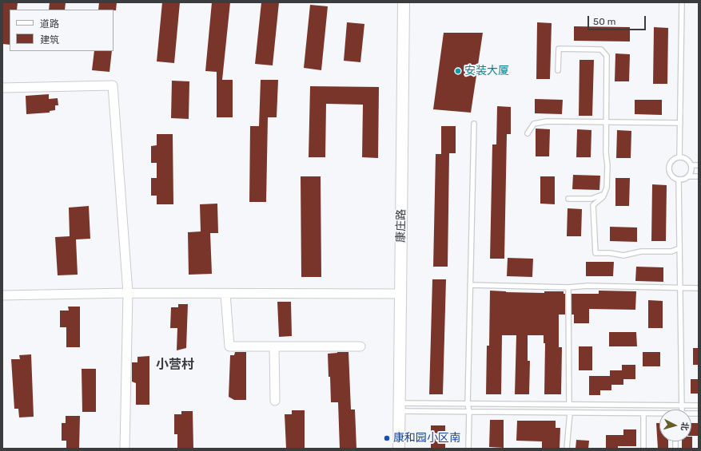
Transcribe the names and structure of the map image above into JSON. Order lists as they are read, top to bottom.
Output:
{
  "streets": {
    "street": ["康庄路"]
  },
  "districts": ["小营村"],
  "places": ["安装大厦", "康和园小区南"],
  "legend": ["道路", "建筑"],
  "scale_bar": "50 m",
  "north": "right"
}
